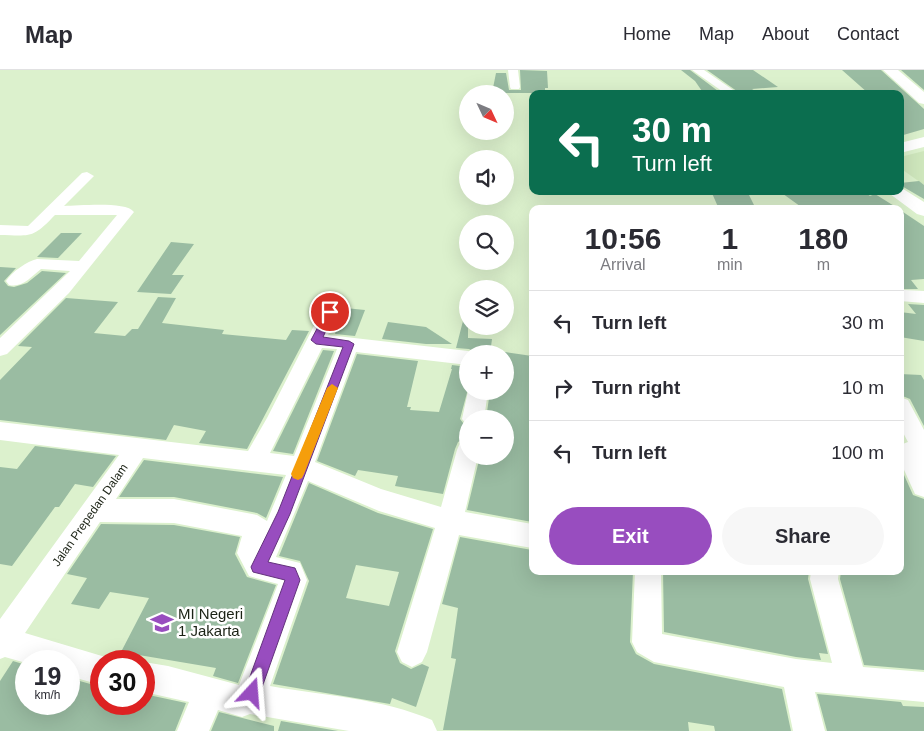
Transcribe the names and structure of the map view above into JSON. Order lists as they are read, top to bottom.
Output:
{
  "streets": {
    "street": ["Jalan Prepedan Dalam"]
  },
  "places": {
    "school or university": ["MI Negeri 1 Jakarta"]
  },
  "north": "bottom right",
  "page": {
    "header": "Map",
    "nav": [
      "Home",
      "Map",
      "About",
      "Contact"
    ],
    "map_buttons": ["+", "−"],
    "turn": ["30 m", "Turn left"],
    "eta": [
      "10:56",
      "Arrival",
      "1",
      "min",
      "180",
      "m"
    ],
    "list": [
      {
        "name": "Turn left",
        "value": "30 m"
      },
      {
        "name": "Turn right",
        "value": "10 m"
      },
      {
        "name": "Turn left",
        "value": "100 m"
      }
    ],
    "buttons": ["Exit", "Share"],
    "speed": "19 km/h",
    "limit": "30"
  }
}
